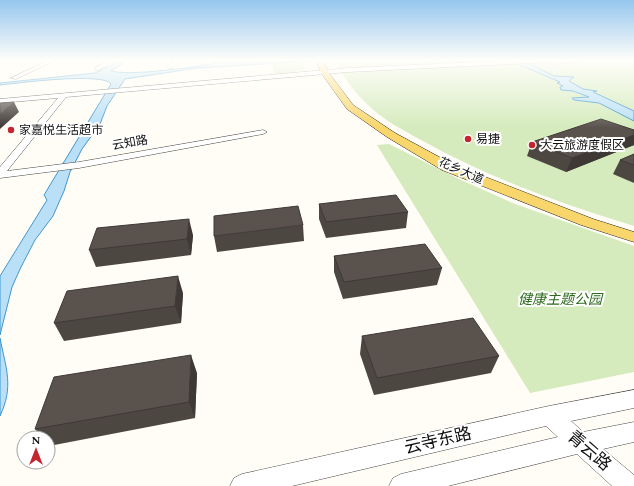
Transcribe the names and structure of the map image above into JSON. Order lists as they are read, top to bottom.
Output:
{
  "streets": {
    "main road": ["花乡大道"],
    "street": ["云知路", "云寺东路", "青云路"]
  },
  "crossings": [
    ["云寺东路", "青云路"]
  ],
  "parks": ["健康主题公园"],
  "places": ["家嘉悦生活超市", "易捷", "大云旅游度假区"],
  "north": "top"
}
